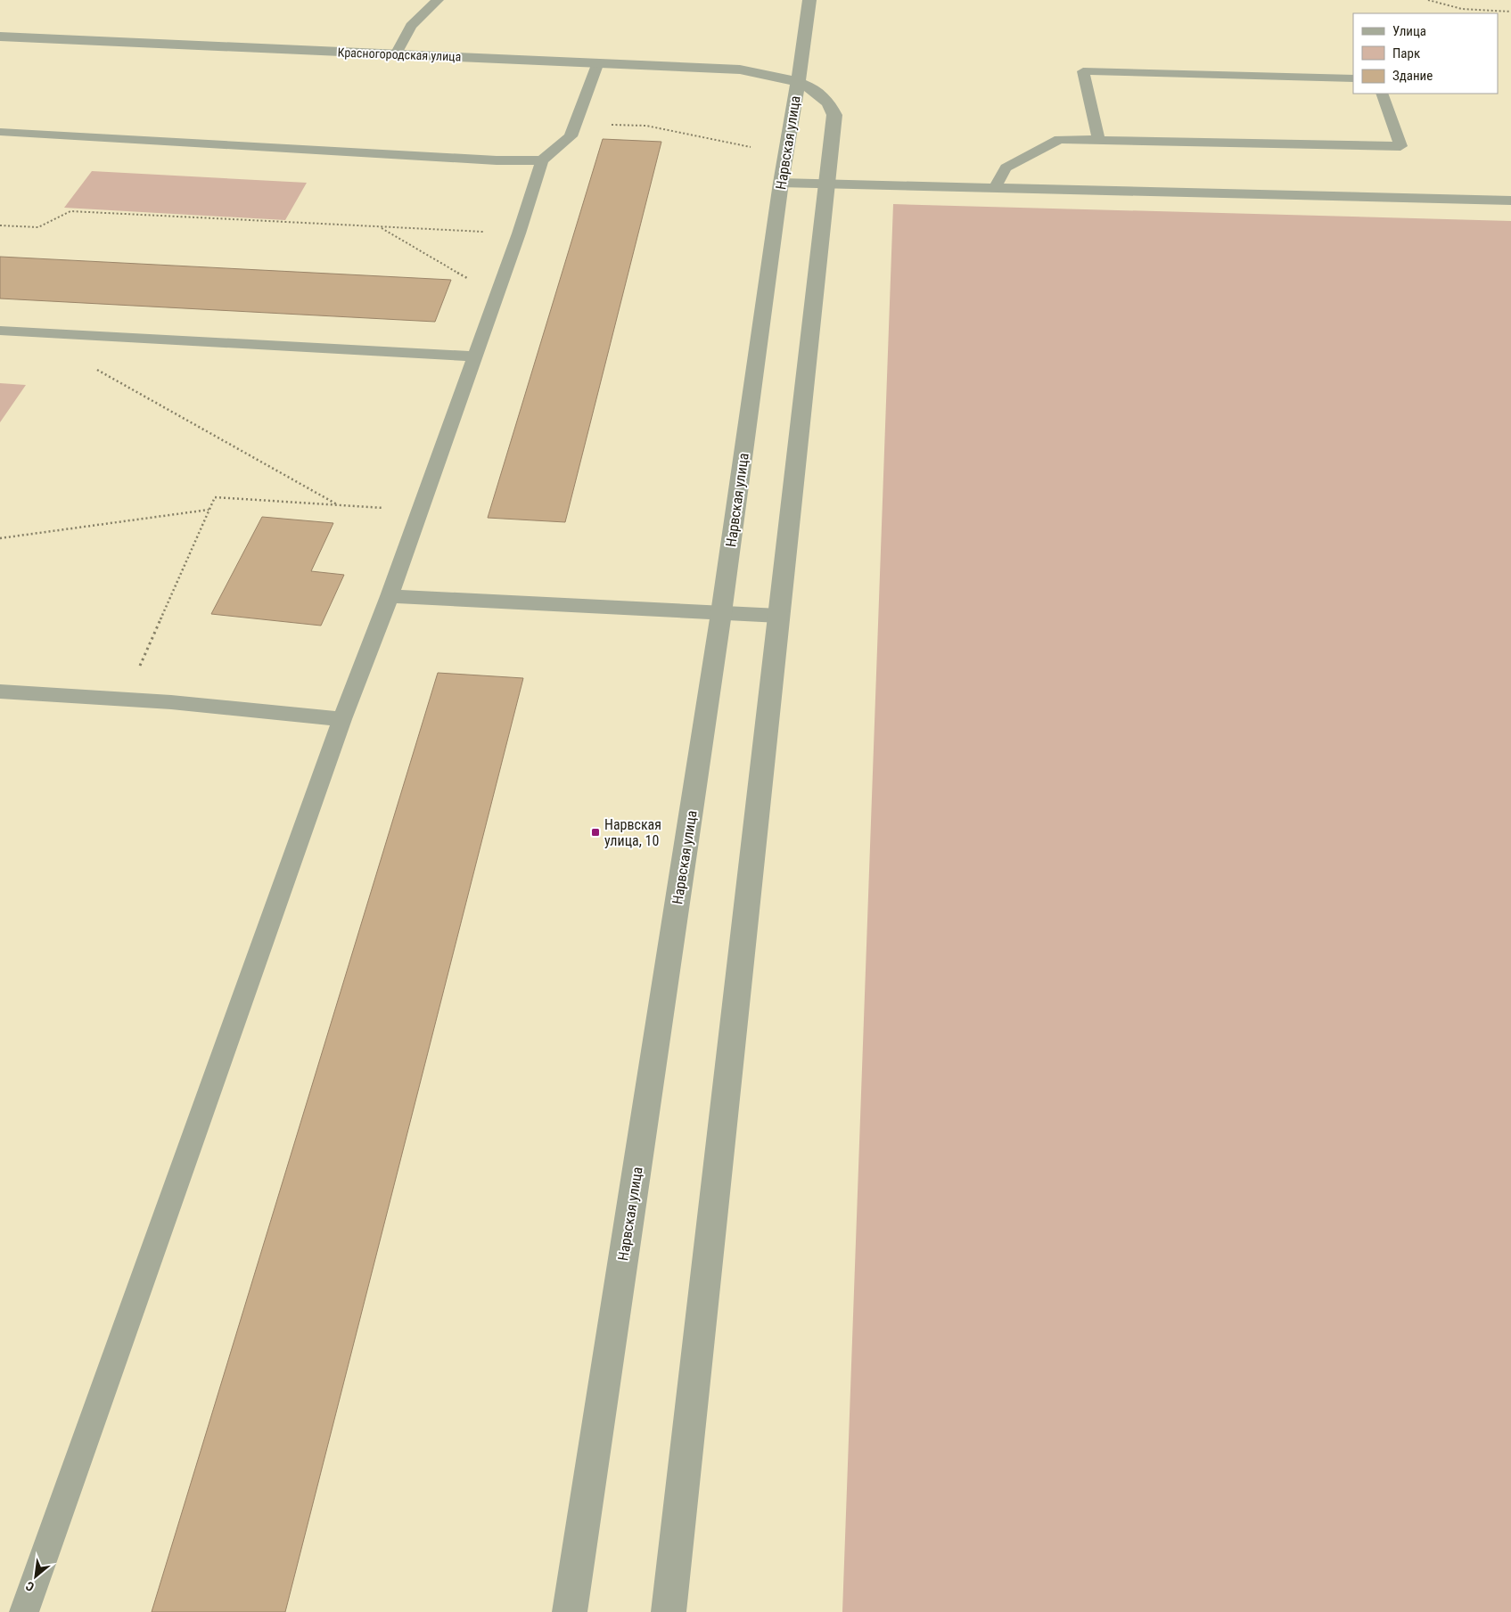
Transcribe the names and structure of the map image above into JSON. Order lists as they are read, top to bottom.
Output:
{
  "streets": {
    "street": ["Красногородская улица", "Нарвская улица"]
  },
  "crossings": [
    ["Красногородская улица", "Нарвская улица"]
  ],
  "places": {
    "transit": ["Нарвская улица, 10"]
  },
  "legend": ["Улица", "Парк", "Здание"],
  "north": "bottom left"
}
